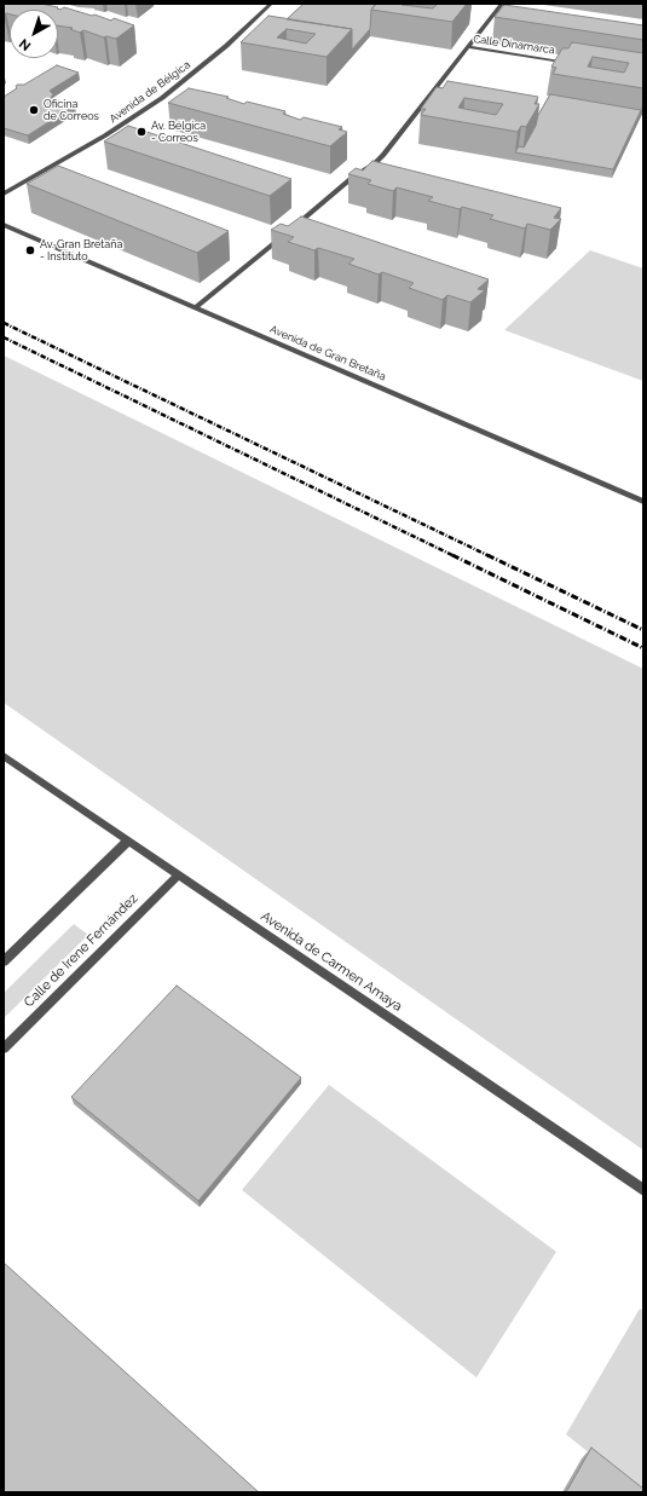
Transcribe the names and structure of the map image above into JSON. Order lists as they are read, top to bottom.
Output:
{
  "streets": {
    "street": [
      "Calle Dinamarca",
      "Avenida de Bélgica",
      "Avenida de Gran Bretaña",
      "Calle de Irene Fernández",
      "Avenida de Carmen Amaya"
    ]
  },
  "crossings": [
    ["Calle de Irene Fernández", "Avenida de Carmen Amaya"]
  ],
  "places": ["Oficina de Correos", "Av. Bélgica - Correos", "Av. Gran Bretaña - Instituto"],
  "north": "bottom left"
}
